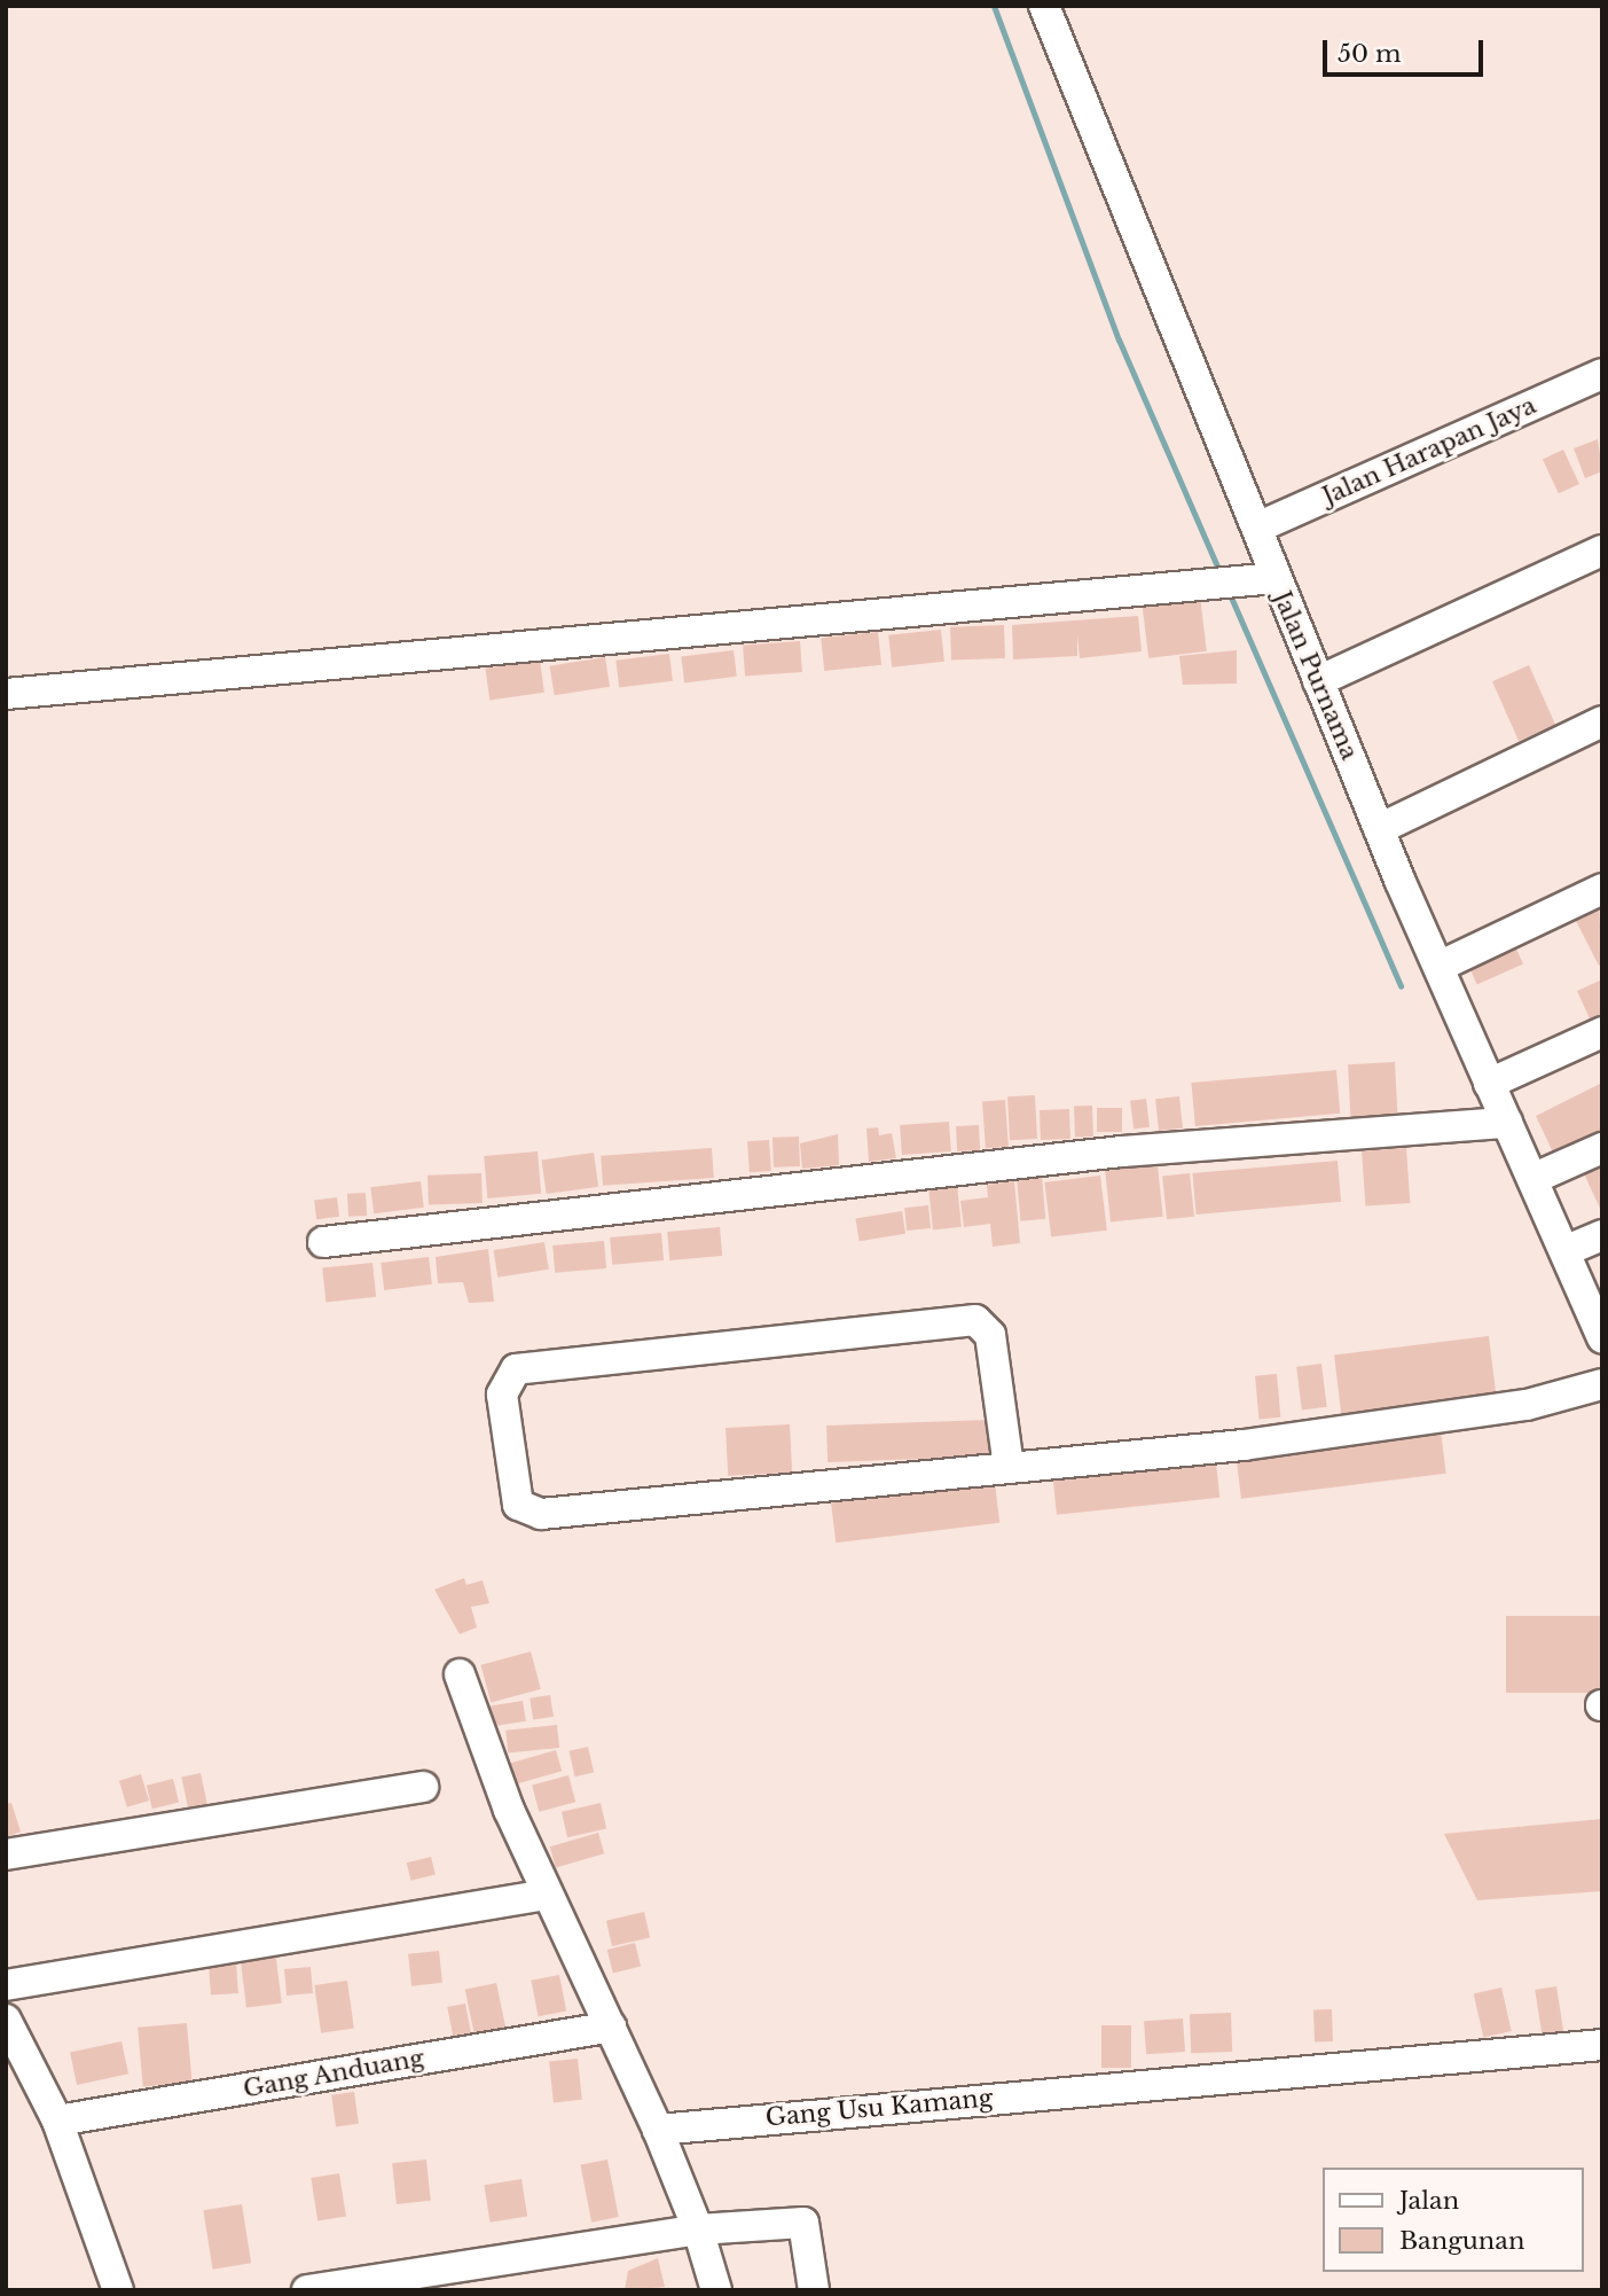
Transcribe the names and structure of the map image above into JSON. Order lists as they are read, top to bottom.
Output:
{
  "streets": {
    "street": [
      "Jalan Harapan Jaya",
      "Jalan Purnama",
      "Gang Anduang",
      "Gang Usu Kamang"
    ]
  },
  "crossings": [
    ["Jalan Harapan Jaya", "Jalan Purnama"]
  ],
  "legend": ["Jalan", "Bangunan"],
  "scale_bar": "50 m"
}
